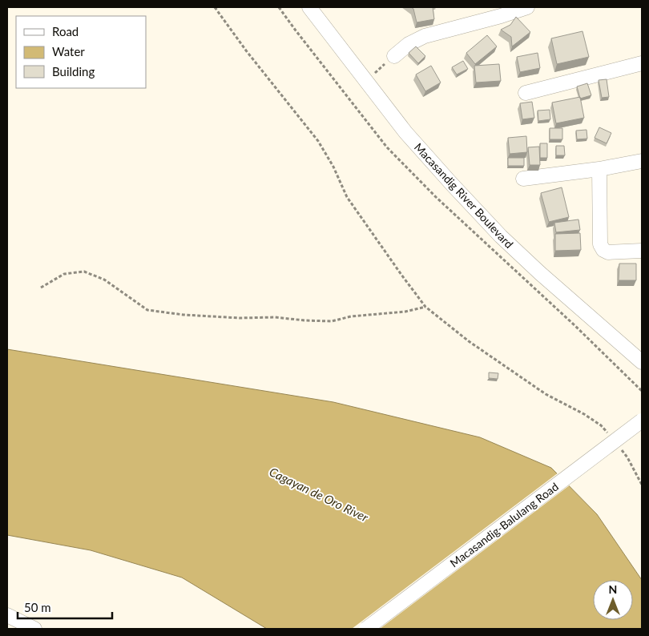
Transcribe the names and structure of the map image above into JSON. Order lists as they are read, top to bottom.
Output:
{
  "streets": {
    "street": ["Macasandig River Boulevard", "Macasandig-Balulang Road"]
  },
  "water": ["Cagayan de Oro River"],
  "legend": ["Road", "Water", "Building"],
  "scale_bar": "50 m",
  "north": "top"
}
